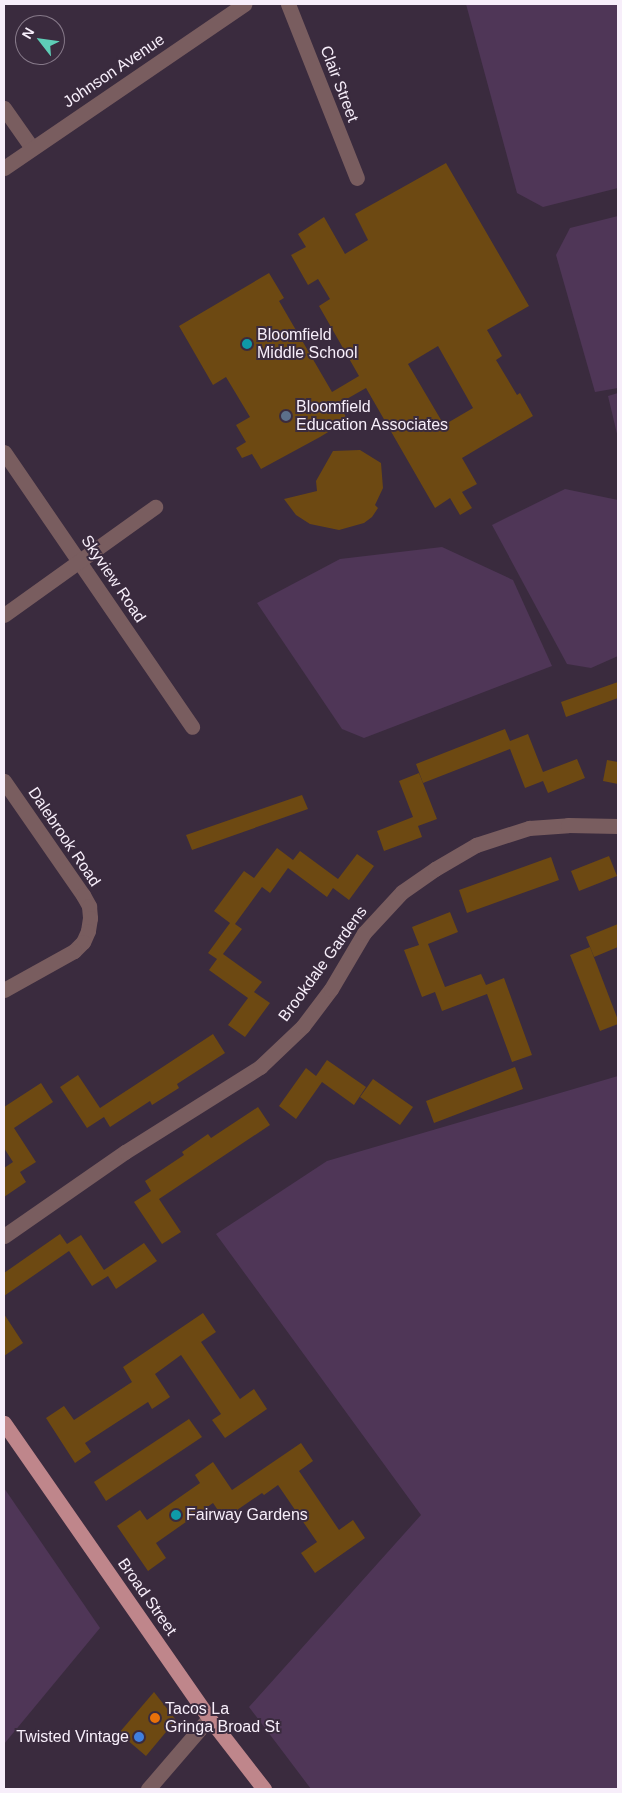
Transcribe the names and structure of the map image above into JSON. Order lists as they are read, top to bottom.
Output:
{
  "streets": {
    "main road": ["Broad Street"],
    "street": [
      "Johnson Avenue",
      "Clair Street",
      "Skyview Road",
      "Dalebrook Road",
      "Brookdale Gardens"
    ]
  },
  "places": [
    "Bloomfield Middle School",
    "Bloomfield Education Associates",
    "Fairway Gardens",
    "Tacos La Gringa Broad St",
    "Twisted Vintage"
  ],
  "north": "top left"
}
